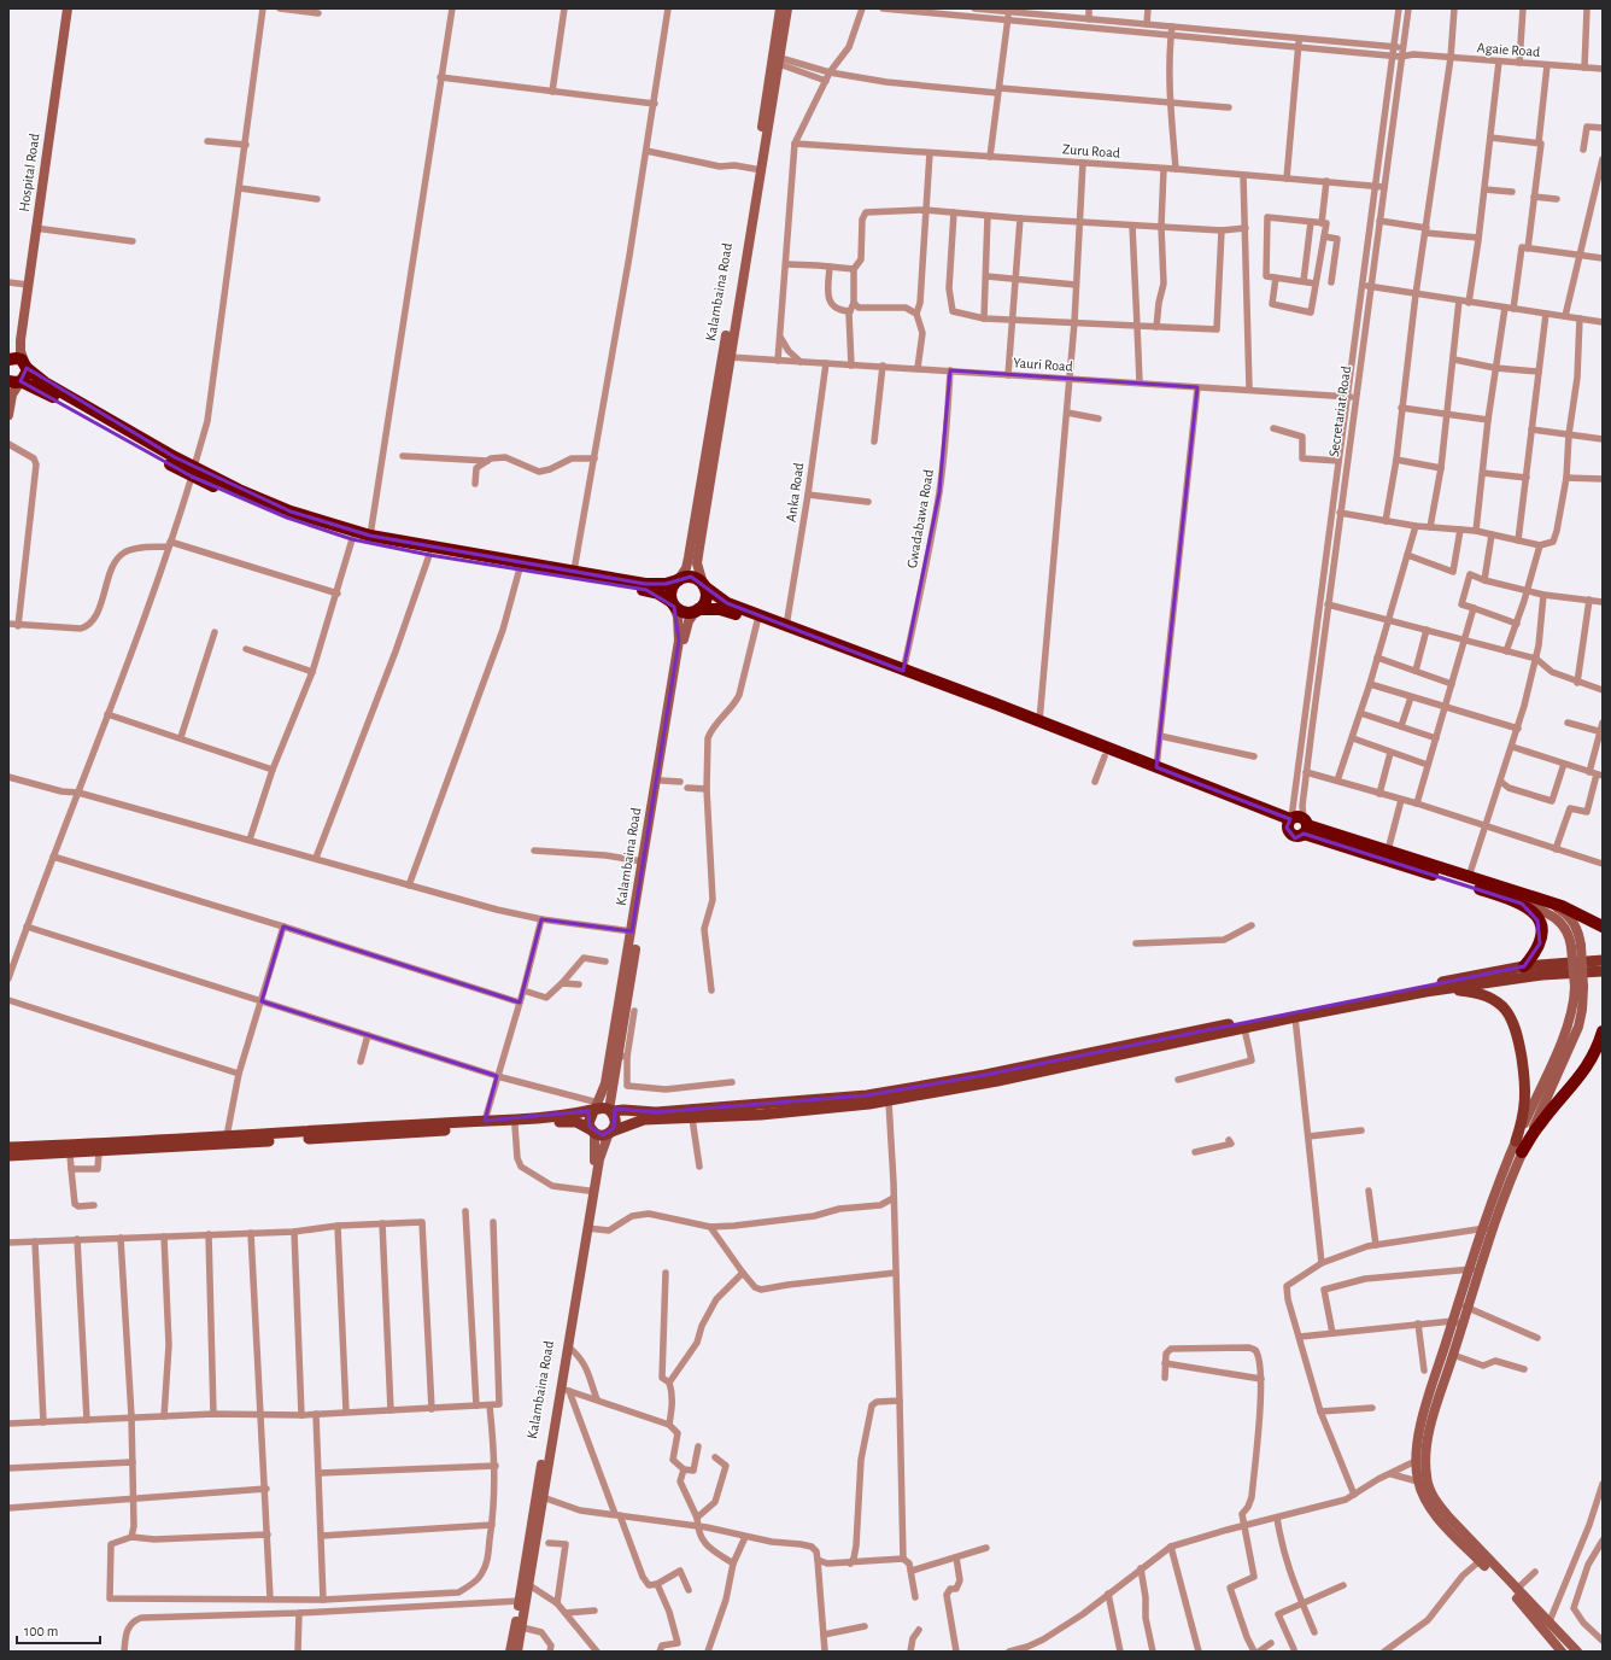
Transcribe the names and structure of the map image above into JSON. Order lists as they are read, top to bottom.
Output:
{
  "streets": {
    "main road": ["Hospital Road", "Kalambaina Road"],
    "street": [
      "Agaie Road",
      "Zuru Road",
      "Yauri Road",
      "Secretariat Road",
      "Anka Road",
      "Gwadabawa Road"
    ]
  },
  "crossings": [
    ["Zuru Road", "Secretariat Road"],
    ["Yauri Road", "Secretariat Road"],
    ["Yauri Road", "Anka Road"],
    ["Yauri Road", "Gwadabawa Road"]
  ],
  "scale_bar": "100 m"
}
